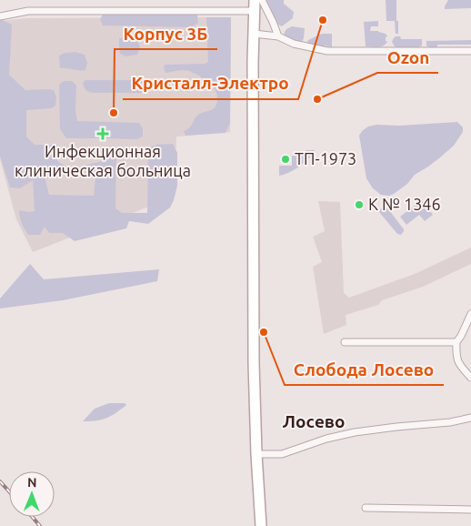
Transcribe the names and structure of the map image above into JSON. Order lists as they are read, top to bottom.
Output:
{
  "districts": ["Лосево"],
  "places": {
    "other": [
      "Кристалл-Электро",
      "Ozon",
      "Корпус 3Б",
      "ТП-1973",
      "К № 1346",
      "Слобода Лосево"
    ],
    "health": ["Инфекционная клиническая больница"]
  },
  "north": "top"
}
